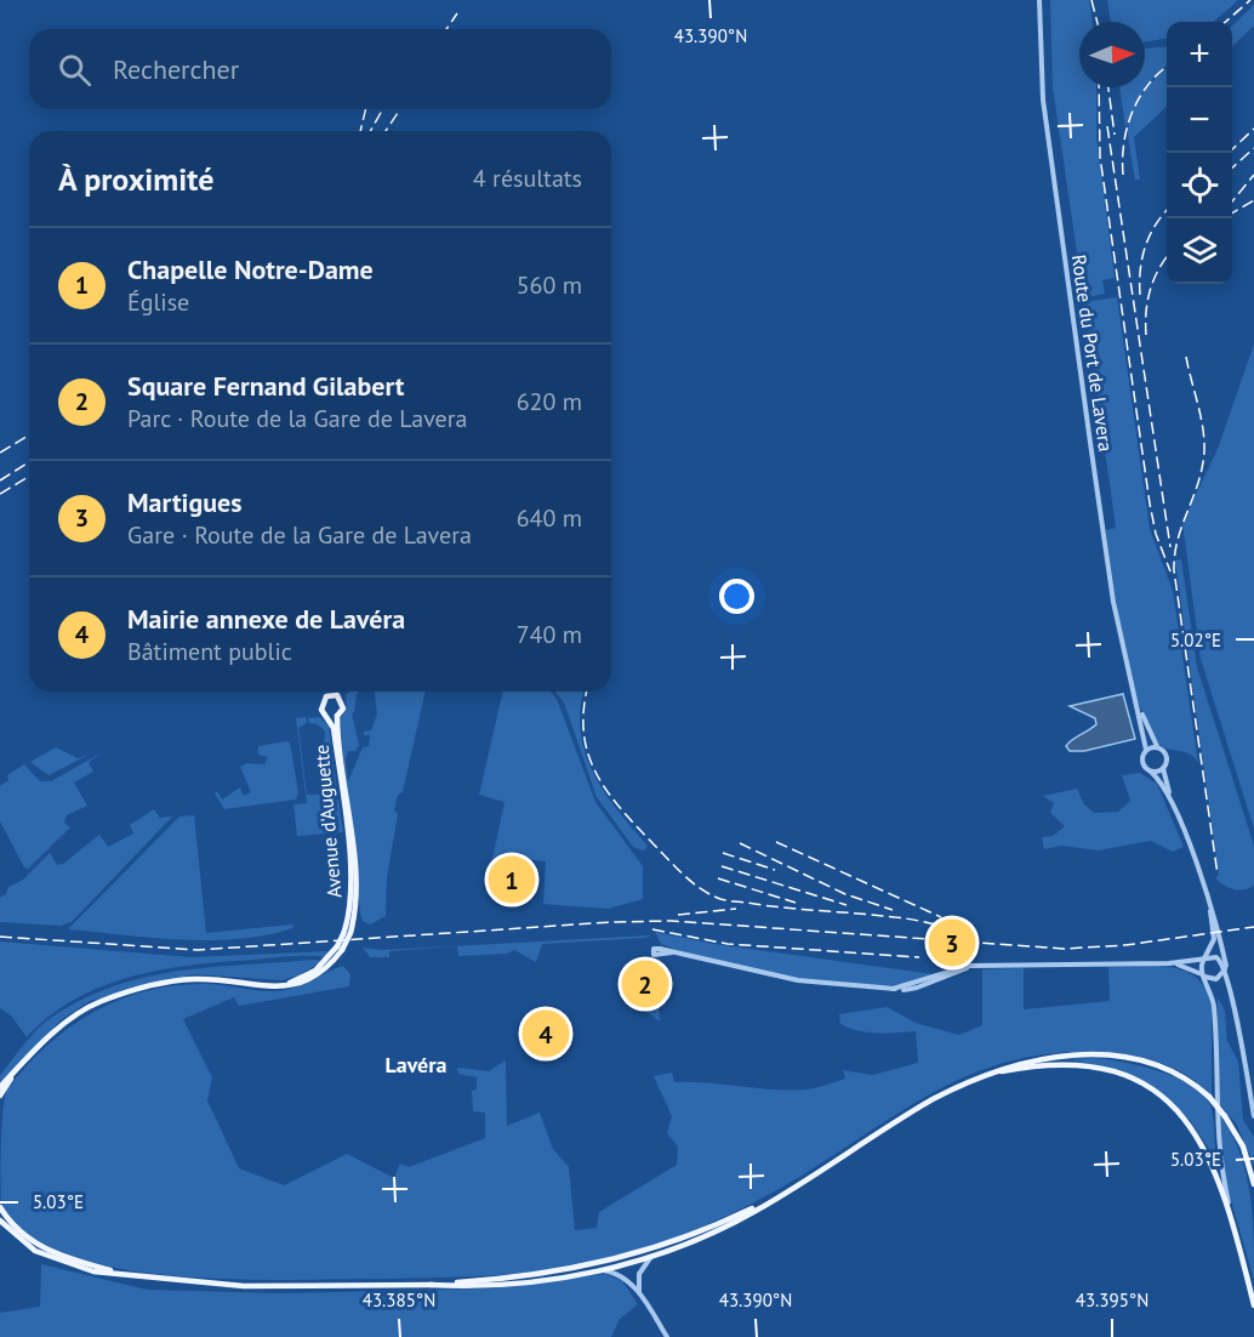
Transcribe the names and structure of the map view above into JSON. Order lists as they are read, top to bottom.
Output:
{
  "streets": {
    "main road": ["Avenue d'Auguette"],
    "street": ["Route du Port de Lavera"]
  },
  "districts": ["Lavéra"],
  "north": "right",
  "page": {
    "map_buttons": ["+", "−"],
    "search": "Rechercher",
    "heading": ["À proximité", "4 résultats"],
    "list": [
      {
        "mark": "1",
        "name": "Chapelle Notre-Dame",
        "note": "Église",
        "value": "560 m"
      },
      {
        "mark": "2",
        "name": "Square Fernand Gilabert",
        "note": "Parc · Route de la Gare de Lavera",
        "value": "620 m"
      },
      {
        "mark": "3",
        "name": "Martigues",
        "note": "Gare · Route de la Gare de Lavera",
        "value": "640 m"
      },
      {
        "mark": "4",
        "name": "Mairie annexe de Lavéra",
        "note": "Bâtiment public",
        "value": "740 m"
      }
    ],
    "pins": [
      "1",
      "3",
      "2",
      "4"
    ]
  },
  "coordinates": [
    "43.390°N",
    "5.02°E",
    "5.03°E",
    "43.385°N",
    "43.395°N"
  ]
}
